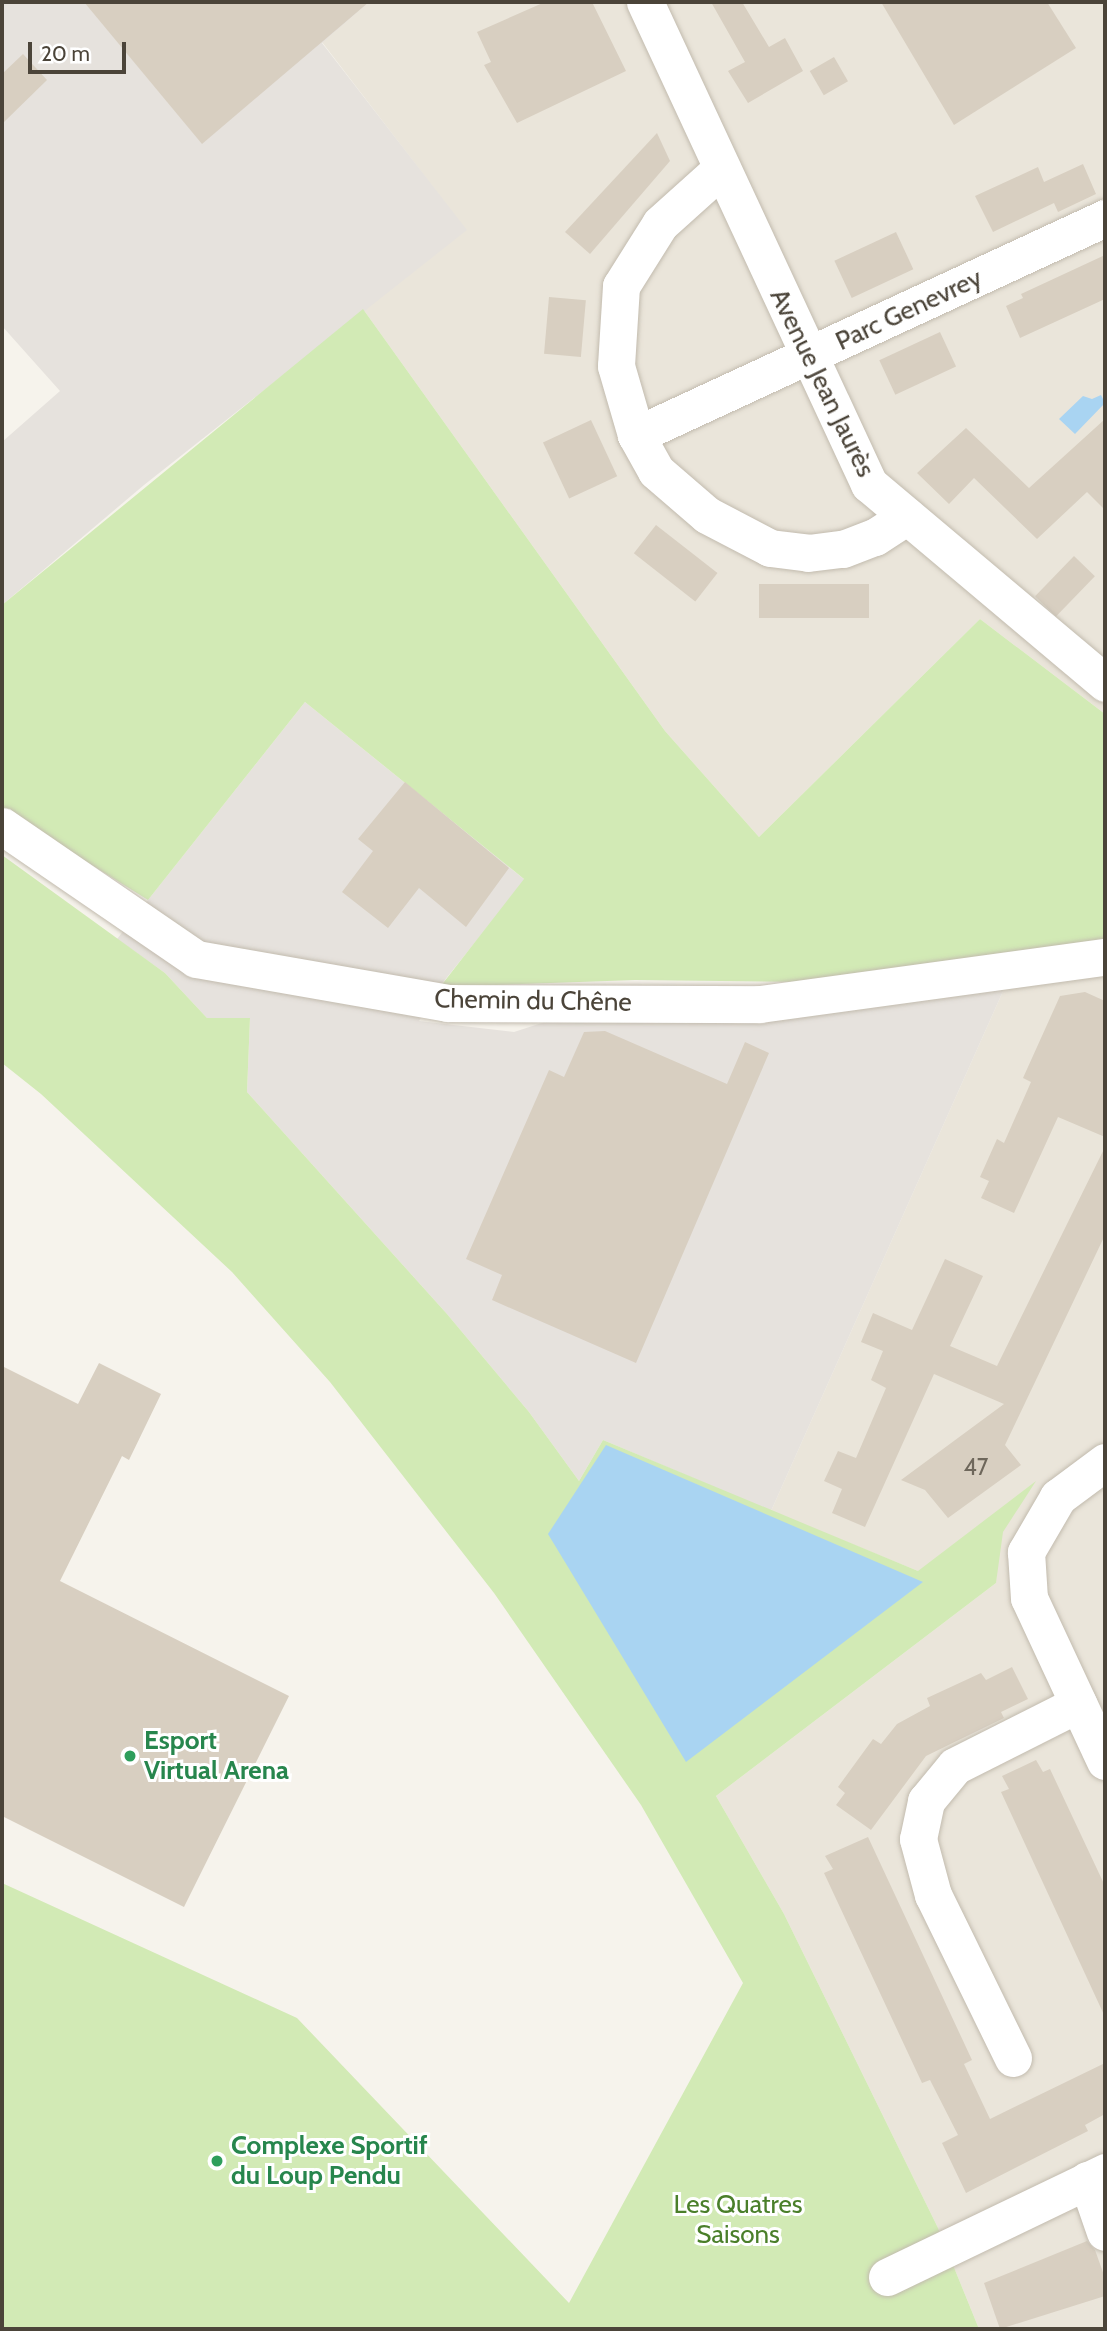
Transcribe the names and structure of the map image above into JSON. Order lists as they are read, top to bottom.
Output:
{
  "streets": {
    "street": ["Parc Genevrey", "Avenue Jean Jaurès", "Chemin du Chêne"]
  },
  "crossings": [
    ["Parc Genevrey", "Avenue Jean Jaurès"]
  ],
  "parks": ["Les Quatres Saisons"],
  "places": ["Esport Virtual Arena", "Complexe Sportif du Loup Pendu"],
  "house_numbers": ["47"],
  "scale_bar": "20 m"
}
